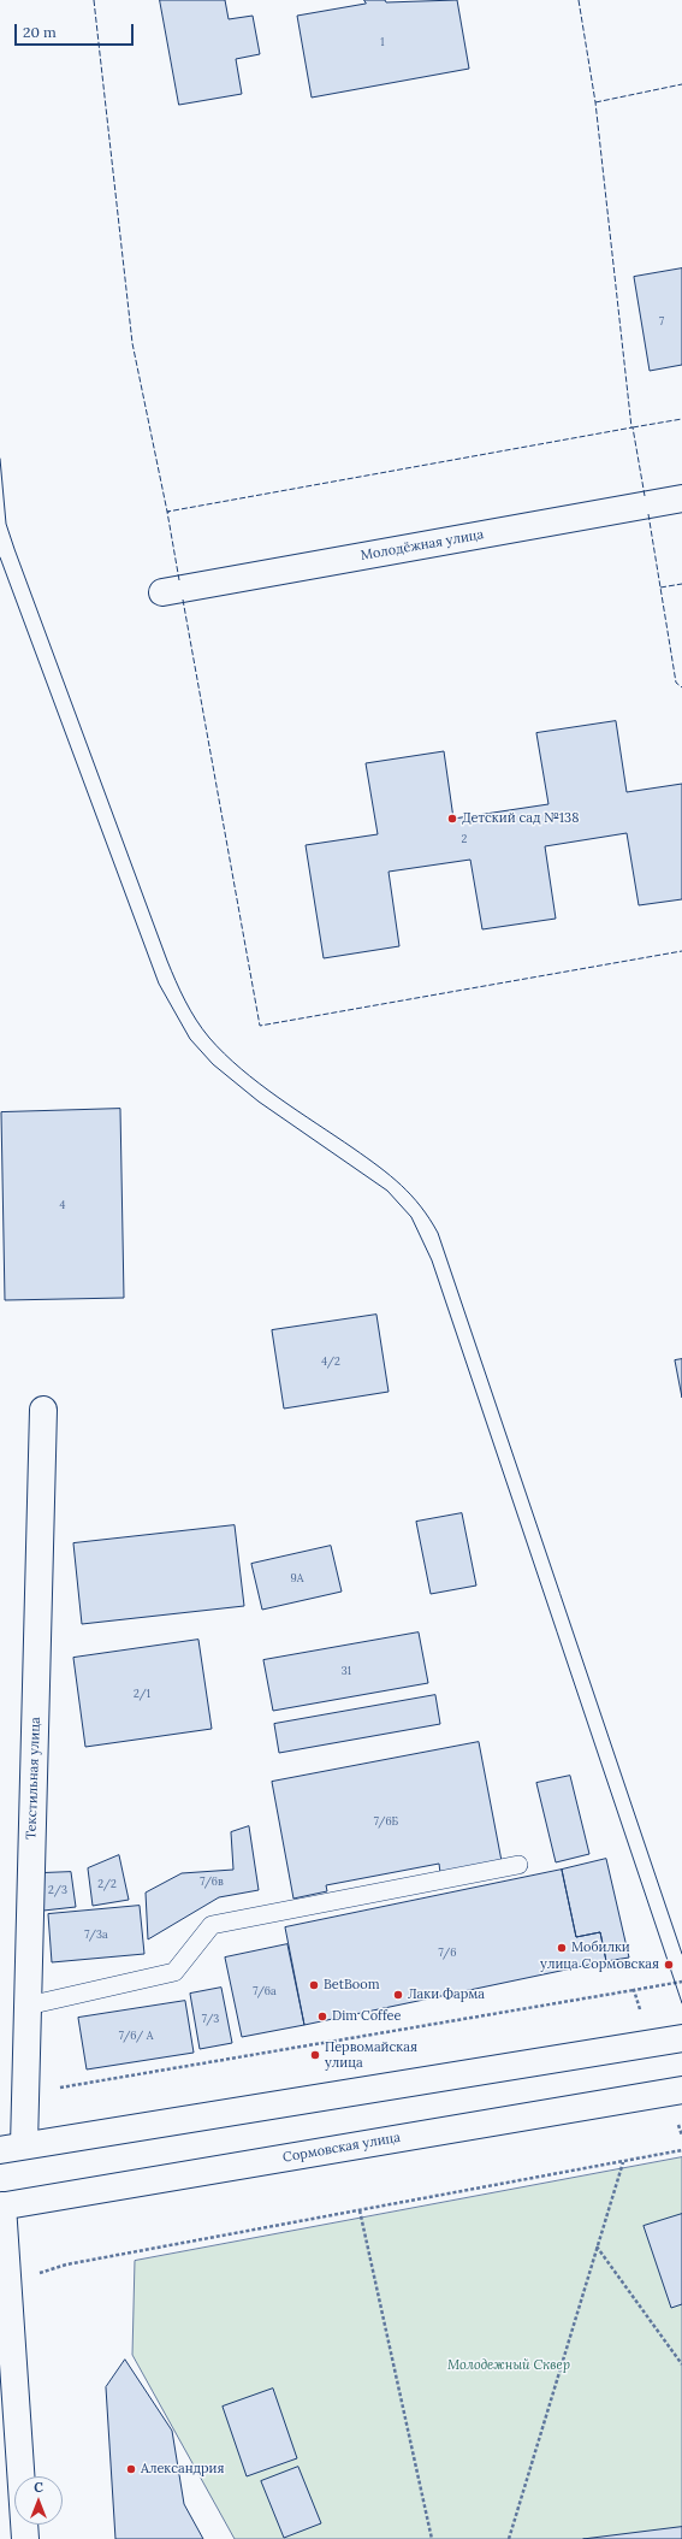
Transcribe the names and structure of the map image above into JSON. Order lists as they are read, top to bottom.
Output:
{
  "streets": {
    "street": ["Молодёжная улица", "Текстильная улица", "Сормовская улица"]
  },
  "parks": ["Молодежный Сквер"],
  "places": [
    "Детский сад №138",
    "Мобилки",
    "улица Сормовская",
    "BetBoom",
    "Лаки Фарма",
    "Dim Coffee",
    "Первомайская улица",
    "Александрия"
  ],
  "house_numbers": [
    "1",
    "7",
    "2",
    "4",
    "4/2",
    "9А",
    "31",
    "2/1",
    "7/6Б",
    "7/6в",
    "2/2",
    "2/3",
    "7/3а",
    "7/6",
    "7/6а",
    "7/3",
    "7/6/ А"
  ],
  "scale_bar": "20 m",
  "north": "top"
}
